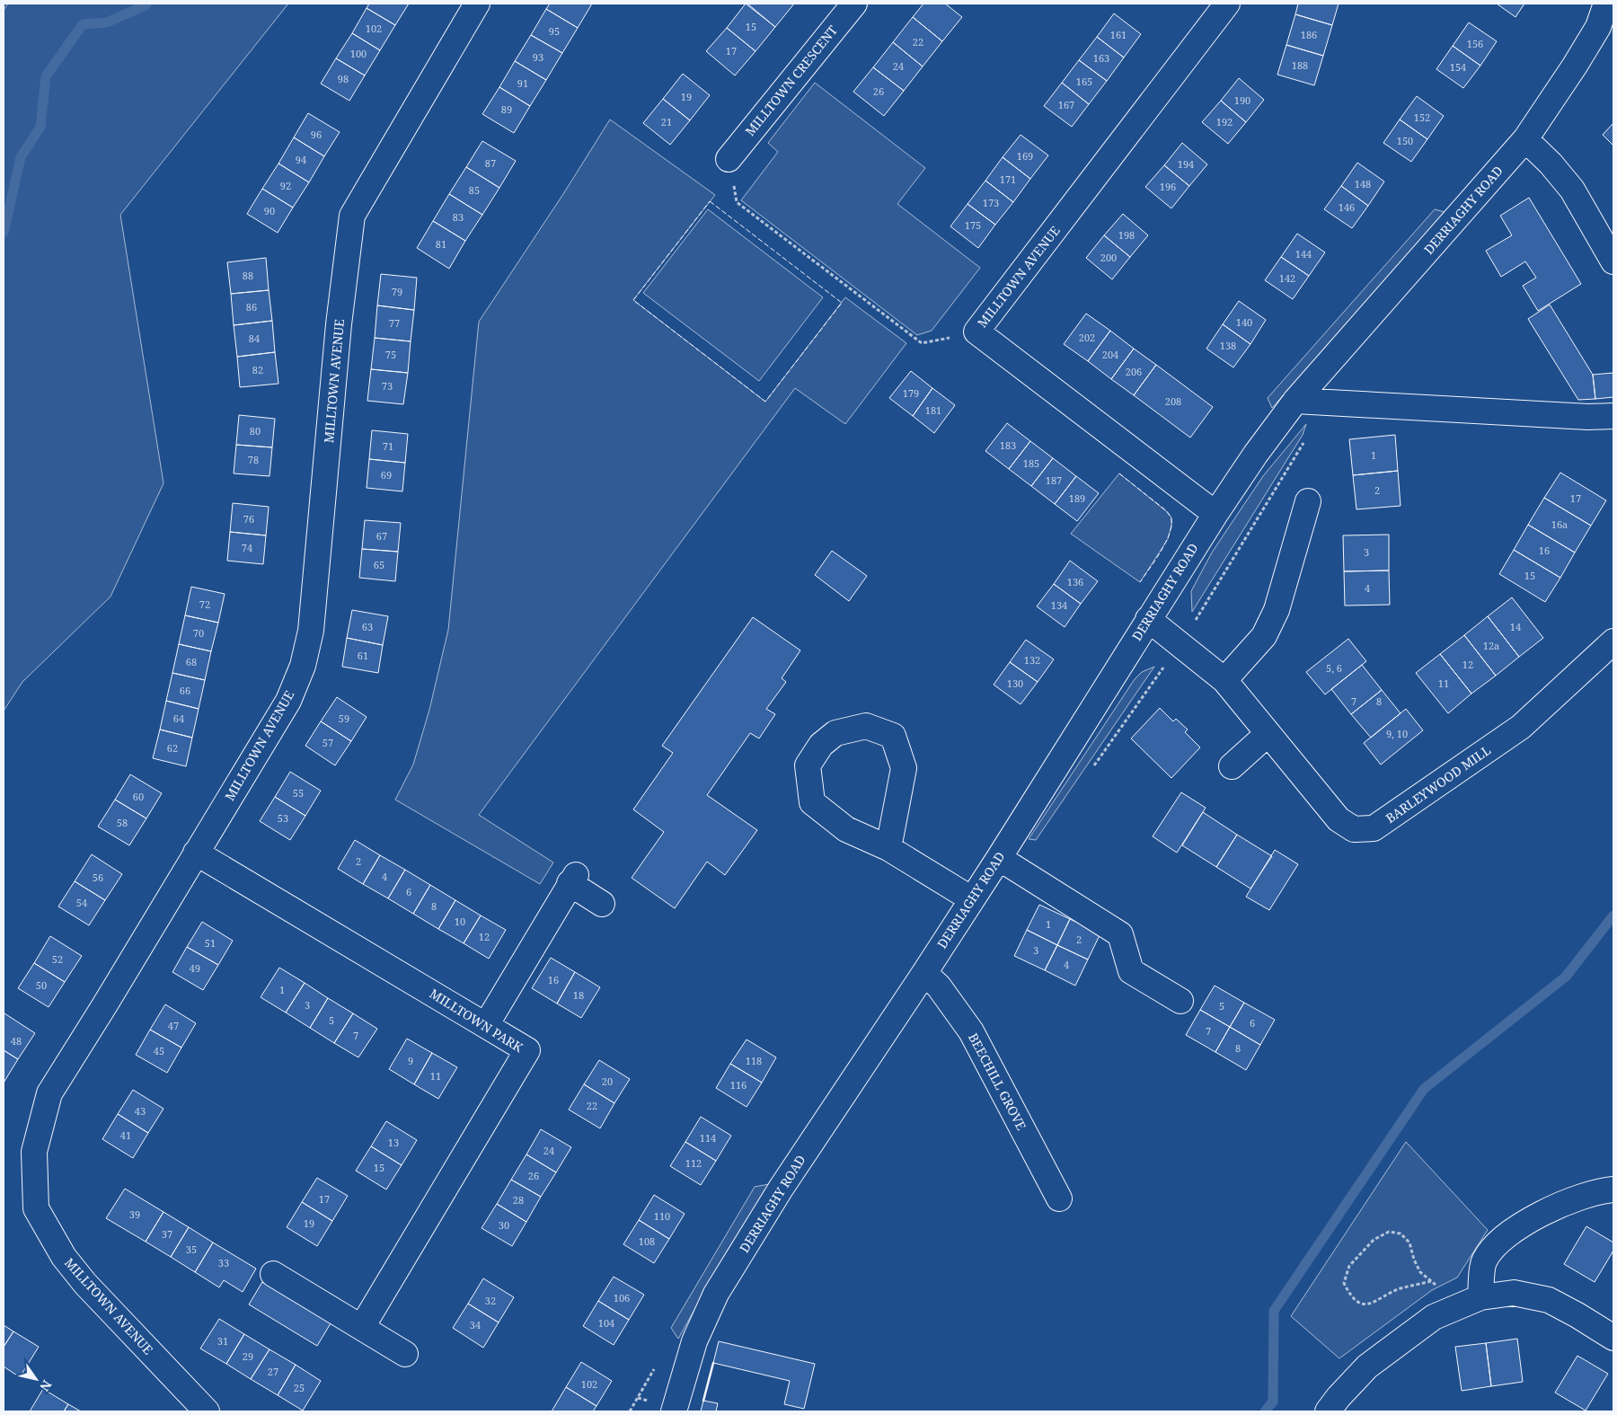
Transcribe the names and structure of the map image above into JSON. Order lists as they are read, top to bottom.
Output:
{
  "streets": {
    "street": [
      "MILLTOWN CRESCENT",
      "DERRIAGHY ROAD",
      "MILLTOWN AVENUE",
      "BARLEYWOOD MILL",
      "MILLTOWN PARK",
      "BEECHILL GROVE"
    ]
  },
  "crossings": [
    ["DERRIAGHY ROAD", "MILLTOWN AVENUE"],
    ["DERRIAGHY ROAD", "BARLEYWOOD MILL"],
    ["DERRIAGHY ROAD", "BEECHILL GROVE"],
    ["MILLTOWN AVENUE", "MILLTOWN PARK"]
  ],
  "house_numbers": [
    "15",
    "102",
    "95",
    "161",
    "186",
    "22",
    "156",
    "17",
    "100",
    "93",
    "163",
    "188",
    "24",
    "154",
    "98",
    "165",
    "91",
    "26",
    "19",
    "190",
    "167",
    "89",
    "152",
    "21",
    "192",
    "96",
    "150",
    "169",
    "94",
    "87",
    "194",
    "171",
    "148",
    "92",
    "196",
    "85",
    "173",
    "146",
    "90",
    "83",
    "175",
    "198",
    "81",
    "144",
    "200",
    "88",
    "142",
    "79",
    "86",
    "140",
    "77",
    "202",
    "84",
    "138",
    "75",
    "204",
    "82",
    "206",
    "73",
    "179",
    "208",
    "181",
    "80",
    "183",
    "71",
    "1",
    "78",
    "185",
    "69",
    "187",
    "2",
    "189",
    "17",
    "76",
    "16a",
    "67",
    "74",
    "16",
    "3",
    "65",
    "15",
    "136",
    "4",
    "72",
    "134",
    "63",
    "14",
    "70",
    "12a",
    "61",
    "132",
    "68",
    "12",
    "5, 6",
    "130",
    "11",
    "66",
    "7",
    "8",
    "64",
    "59",
    "9, 10",
    "57",
    "62",
    "55",
    "60",
    "53",
    "58",
    "2",
    "4",
    "56",
    "6",
    "54",
    "8",
    "10",
    "1",
    "12",
    "2",
    "51",
    "3",
    "52",
    "4",
    "49",
    "16",
    "50",
    "1",
    "18",
    "3",
    "5",
    "5",
    "6",
    "47",
    "7",
    "7",
    "48",
    "8",
    "45",
    "9",
    "118",
    "11",
    "20",
    "116",
    "22",
    "43",
    "41",
    "114",
    "13",
    "24",
    "112",
    "15",
    "26",
    "17",
    "28",
    "39",
    "110",
    "19",
    "30",
    "37",
    "108",
    "35",
    "33",
    "106",
    "32",
    "104",
    "34",
    "31",
    "29",
    "27",
    "102",
    "25"
  ],
  "north": "bottom right"
}
